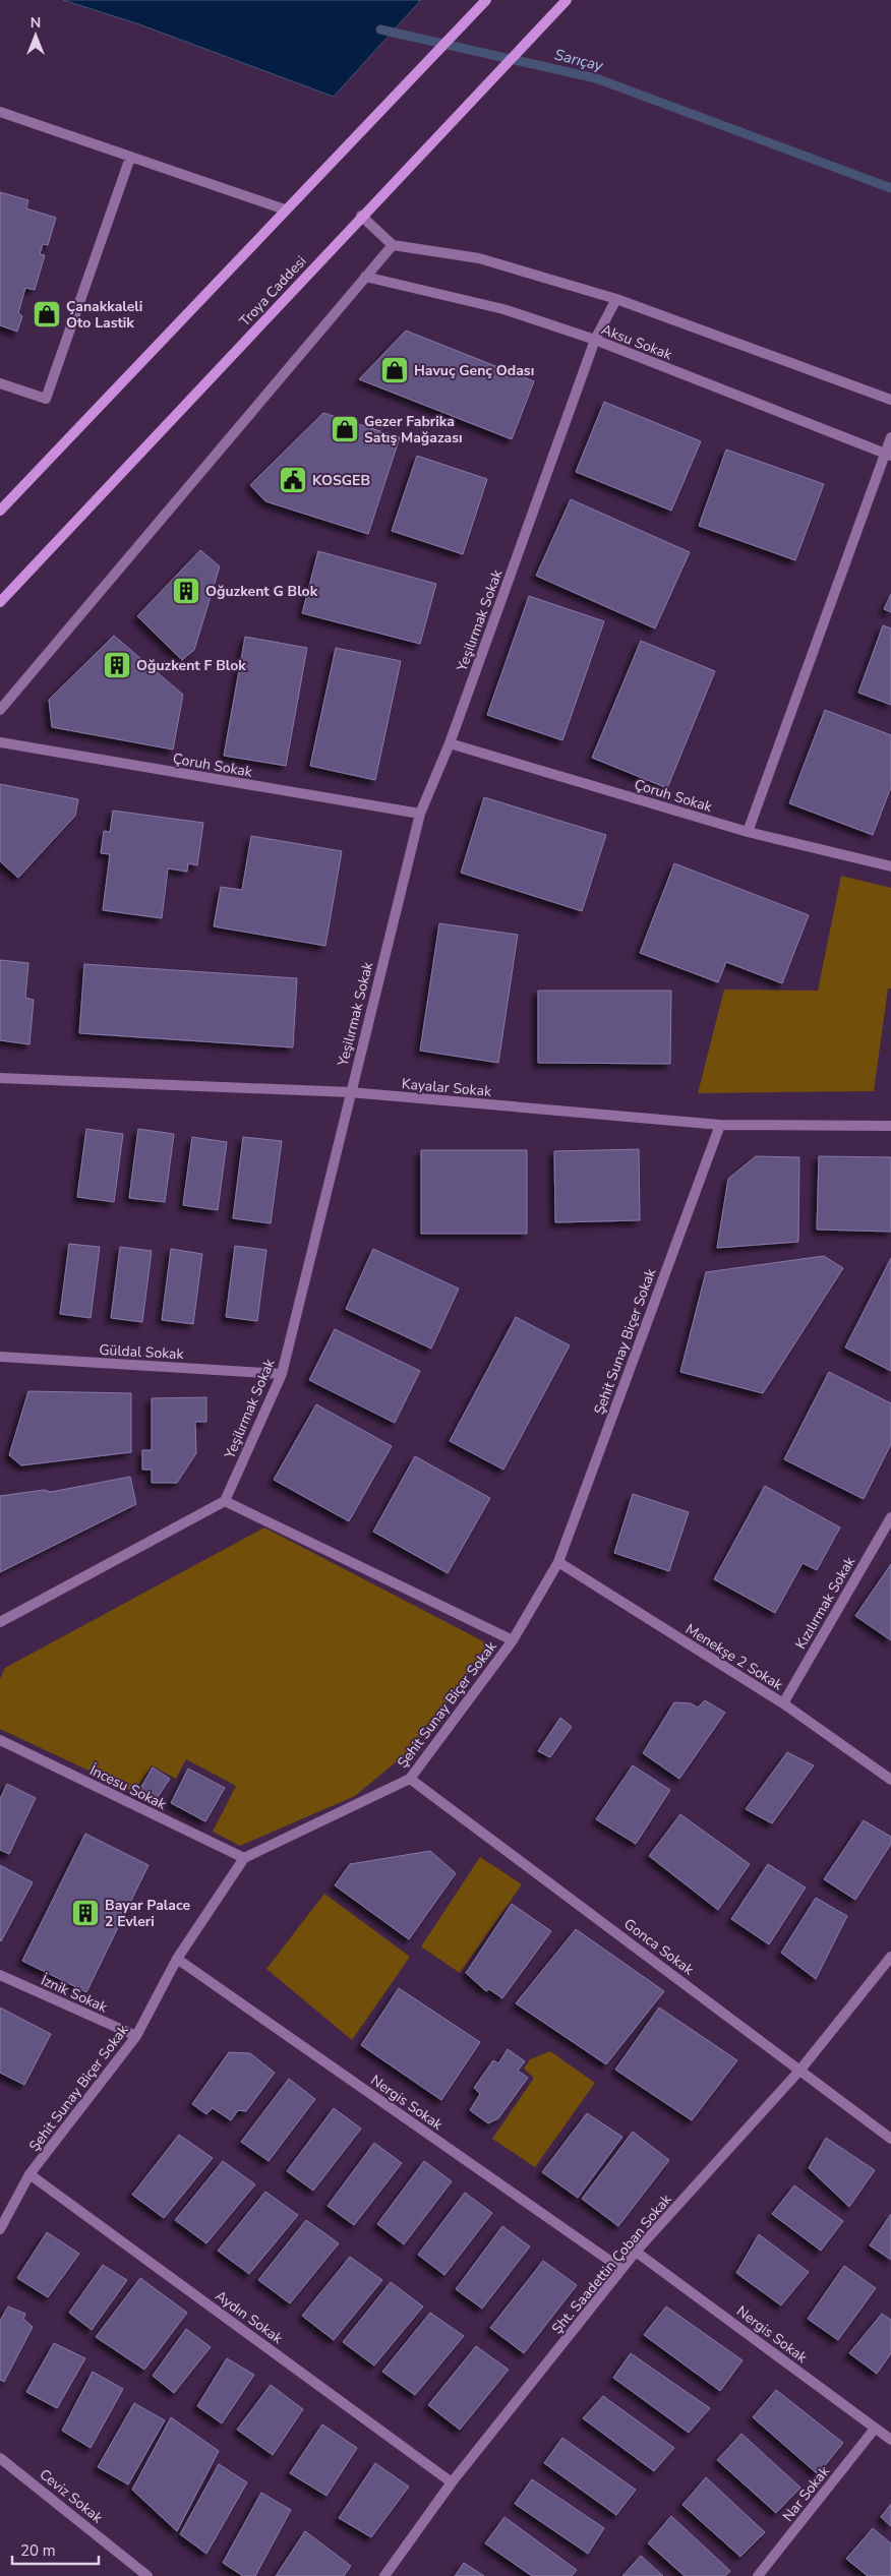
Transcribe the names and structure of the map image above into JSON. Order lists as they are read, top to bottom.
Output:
{
  "streets": {
    "main road": ["Troya Caddesi"],
    "street": [
      "Aksu Sokak",
      "Yeşilırmak Sokak",
      "Çoruh Sokak",
      "Kayalar Sokak",
      "Şehit Sunay Biçer Sokak",
      "Güldal Sokak",
      "Kızılırmak Sokak",
      "Menekşe 2 Sokak",
      "İncesu Sokak",
      "Gonca Sokak",
      "İznik Sokak",
      "Nergis Sokak",
      "Şht. Saadettin Çoban Sokak",
      "Aydın Sokak",
      "Nar Sokak",
      "Ceviz Sokak"
    ]
  },
  "crossings": [
    ["Aksu Sokak", "Yeşilırmak Sokak"],
    ["Yeşilırmak Sokak", "Çoruh Sokak"],
    ["Yeşilırmak Sokak", "Kayalar Sokak"],
    ["Yeşilırmak Sokak", "Güldal Sokak"],
    ["Kayalar Sokak", "Şehit Sunay Biçer Sokak"],
    ["Şehit Sunay Biçer Sokak", "Menekşe 2 Sokak"],
    ["Şehit Sunay Biçer Sokak", "İncesu Sokak"],
    ["Şehit Sunay Biçer Sokak", "Gonca Sokak"],
    ["Şehit Sunay Biçer Sokak", "İznik Sokak"],
    ["Şehit Sunay Biçer Sokak", "Nergis Sokak"],
    ["Şehit Sunay Biçer Sokak", "Aydın Sokak"],
    ["Kızılırmak Sokak", "Menekşe 2 Sokak"],
    ["Gonca Sokak", "Şht. Saadettin Çoban Sokak"],
    ["Nergis Sokak", "Şht. Saadettin Çoban Sokak"],
    ["Nergis Sokak", "Nar Sokak"],
    ["Şht. Saadettin Çoban Sokak", "Aydın Sokak"]
  ],
  "water": ["Sarıçay"],
  "places": {
    "shop": ["Çanakkaleli Oto Lastik", "Havuç Genç Odası", "Gezer Fabrika Satış Mağazası"],
    "public building": ["KOSGEB"],
    "building": ["Oğuzkent G Blok", "Oğuzkent F Blok", "Bayar Palace 2 Evleri"]
  },
  "scale_bar": "20 m",
  "north": "top"
}
